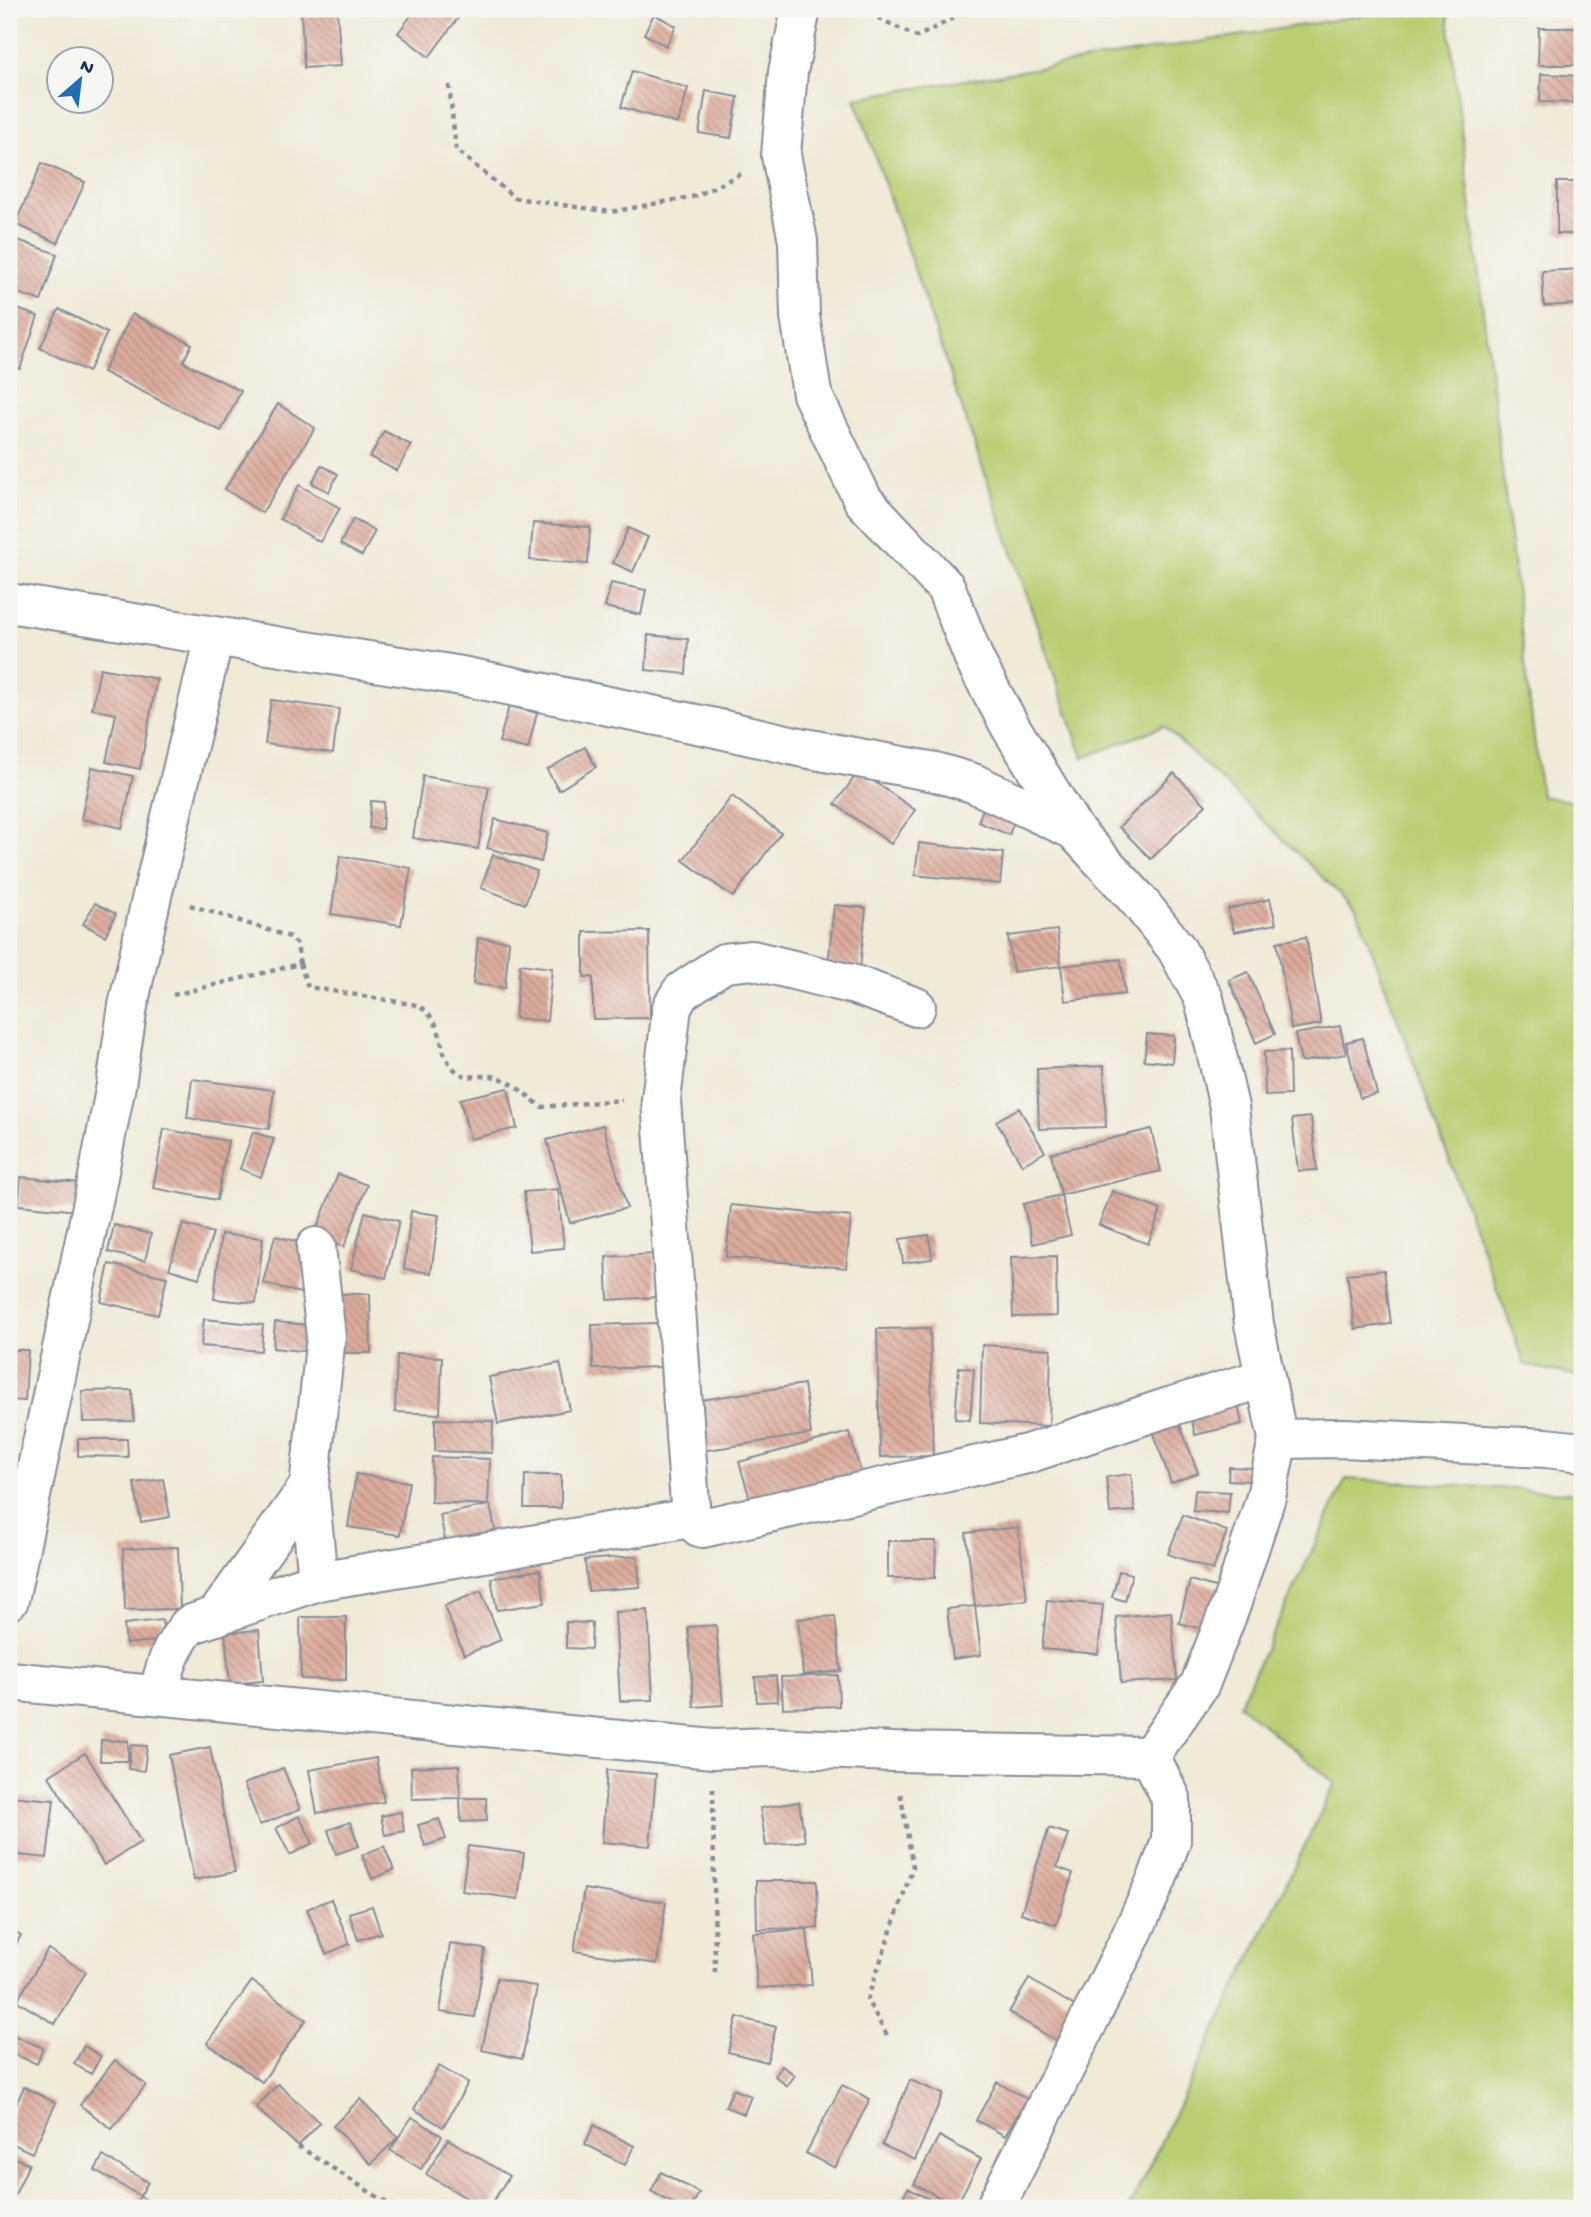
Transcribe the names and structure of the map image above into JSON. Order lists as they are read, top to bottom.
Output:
{
  "north": "top right"
}
